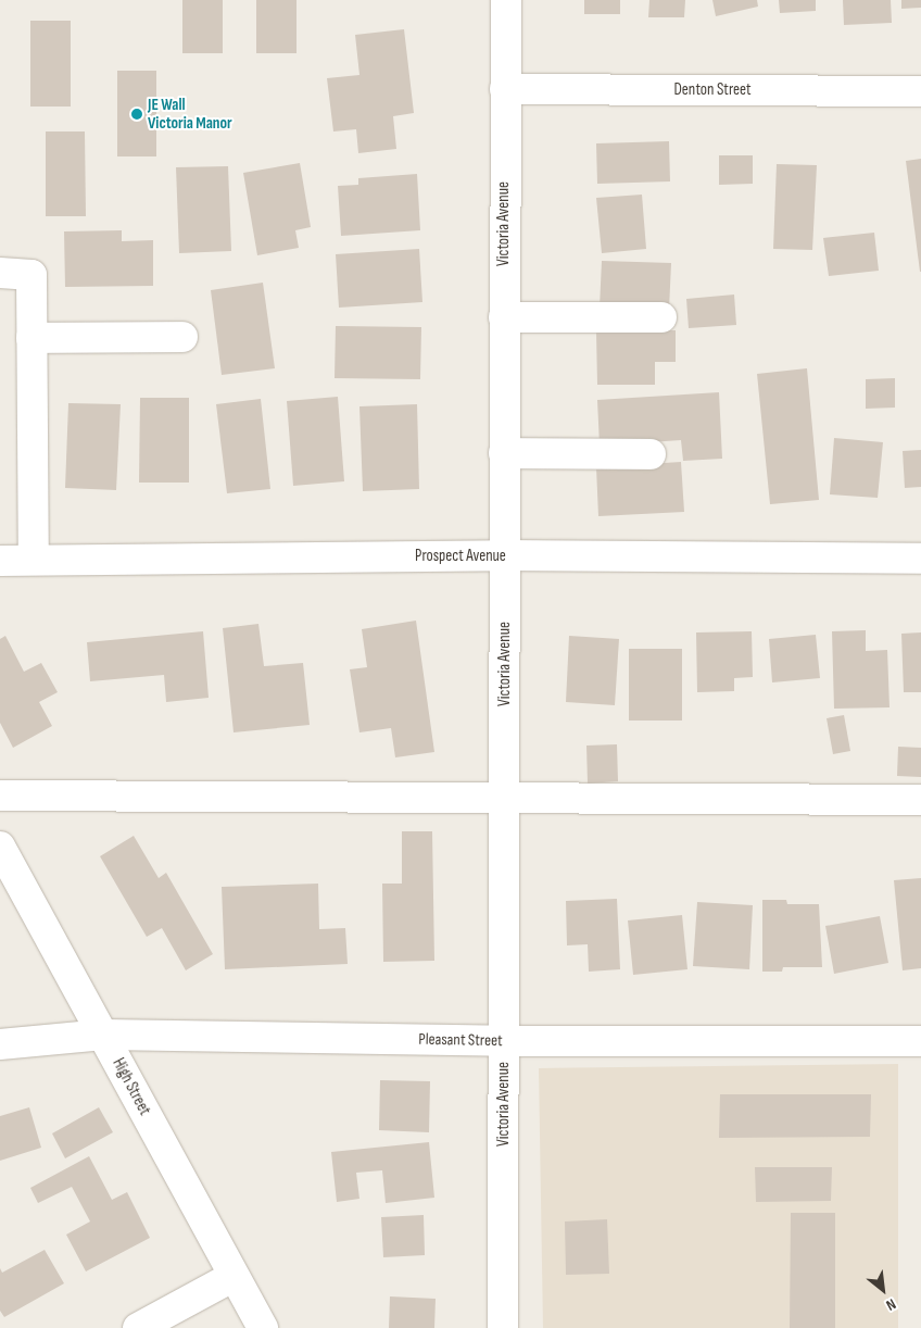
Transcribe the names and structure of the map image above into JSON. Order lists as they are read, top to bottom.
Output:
{
  "streets": {
    "street": [
      "Denton Street",
      "Victoria Avenue",
      "Prospect Avenue",
      "Pleasant Street",
      "High Street"
    ]
  },
  "crossings": [
    ["Denton Street", "Victoria Avenue"],
    ["Victoria Avenue", "Prospect Avenue"],
    ["Victoria Avenue", "Pleasant Street"],
    ["Pleasant Street", "High Street"]
  ],
  "places": ["JE Wall Victoria Manor"],
  "north": "bottom right"
}
